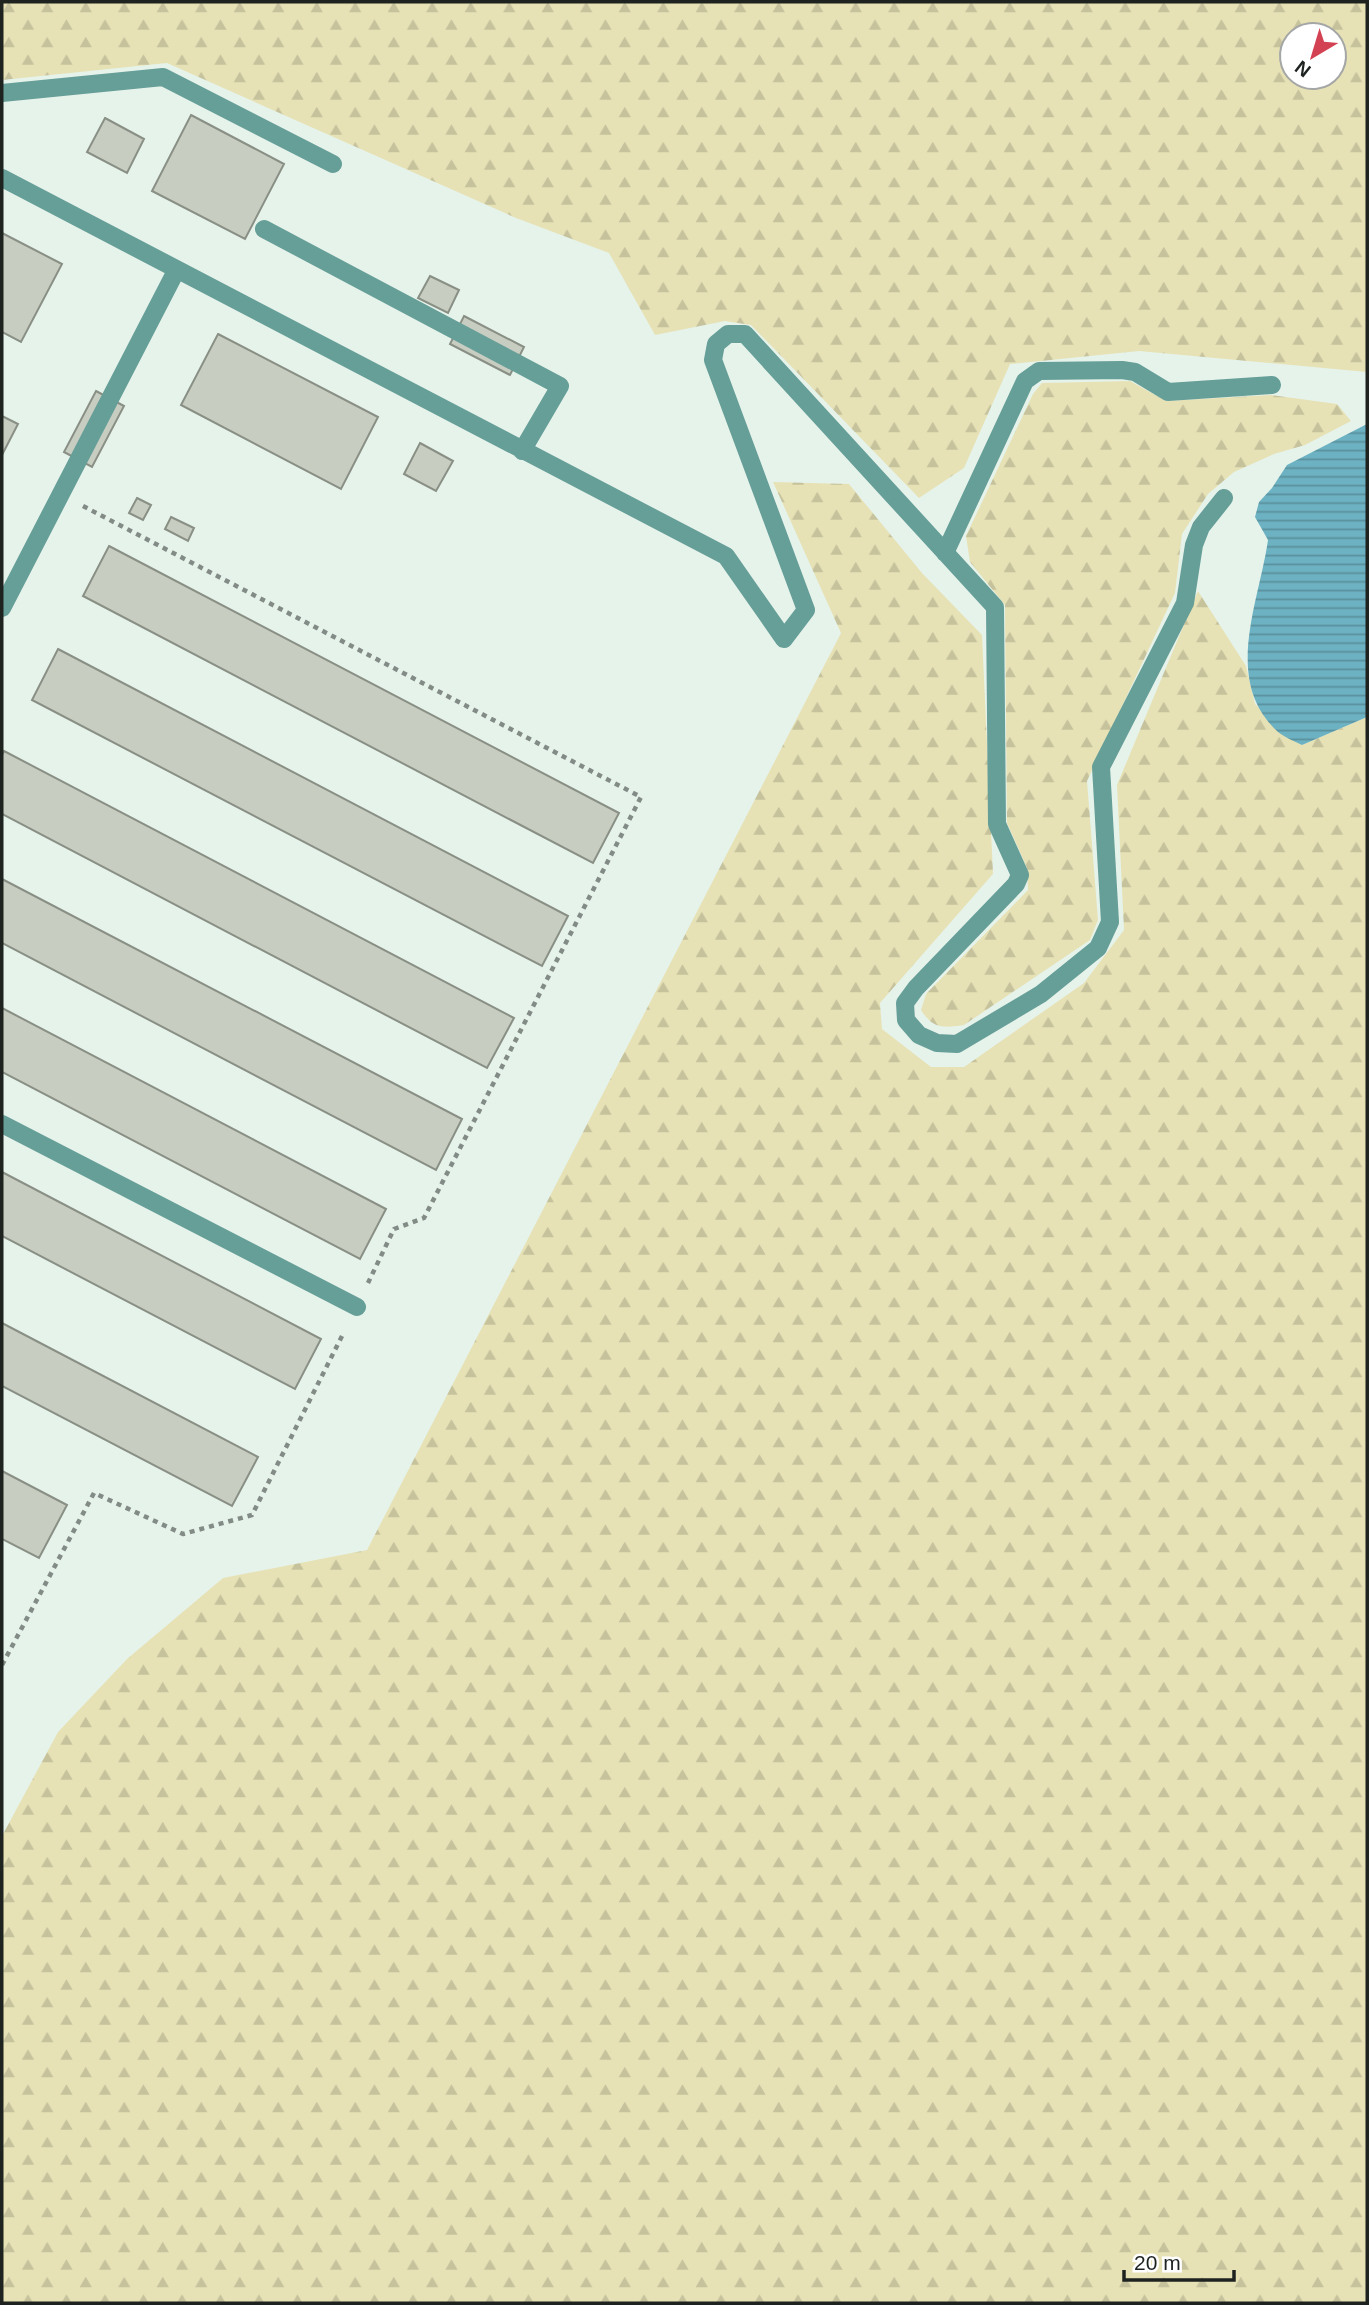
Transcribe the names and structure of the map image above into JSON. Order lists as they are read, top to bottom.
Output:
{
  "scale_bar": "20 m",
  "north": "bottom left"
}
